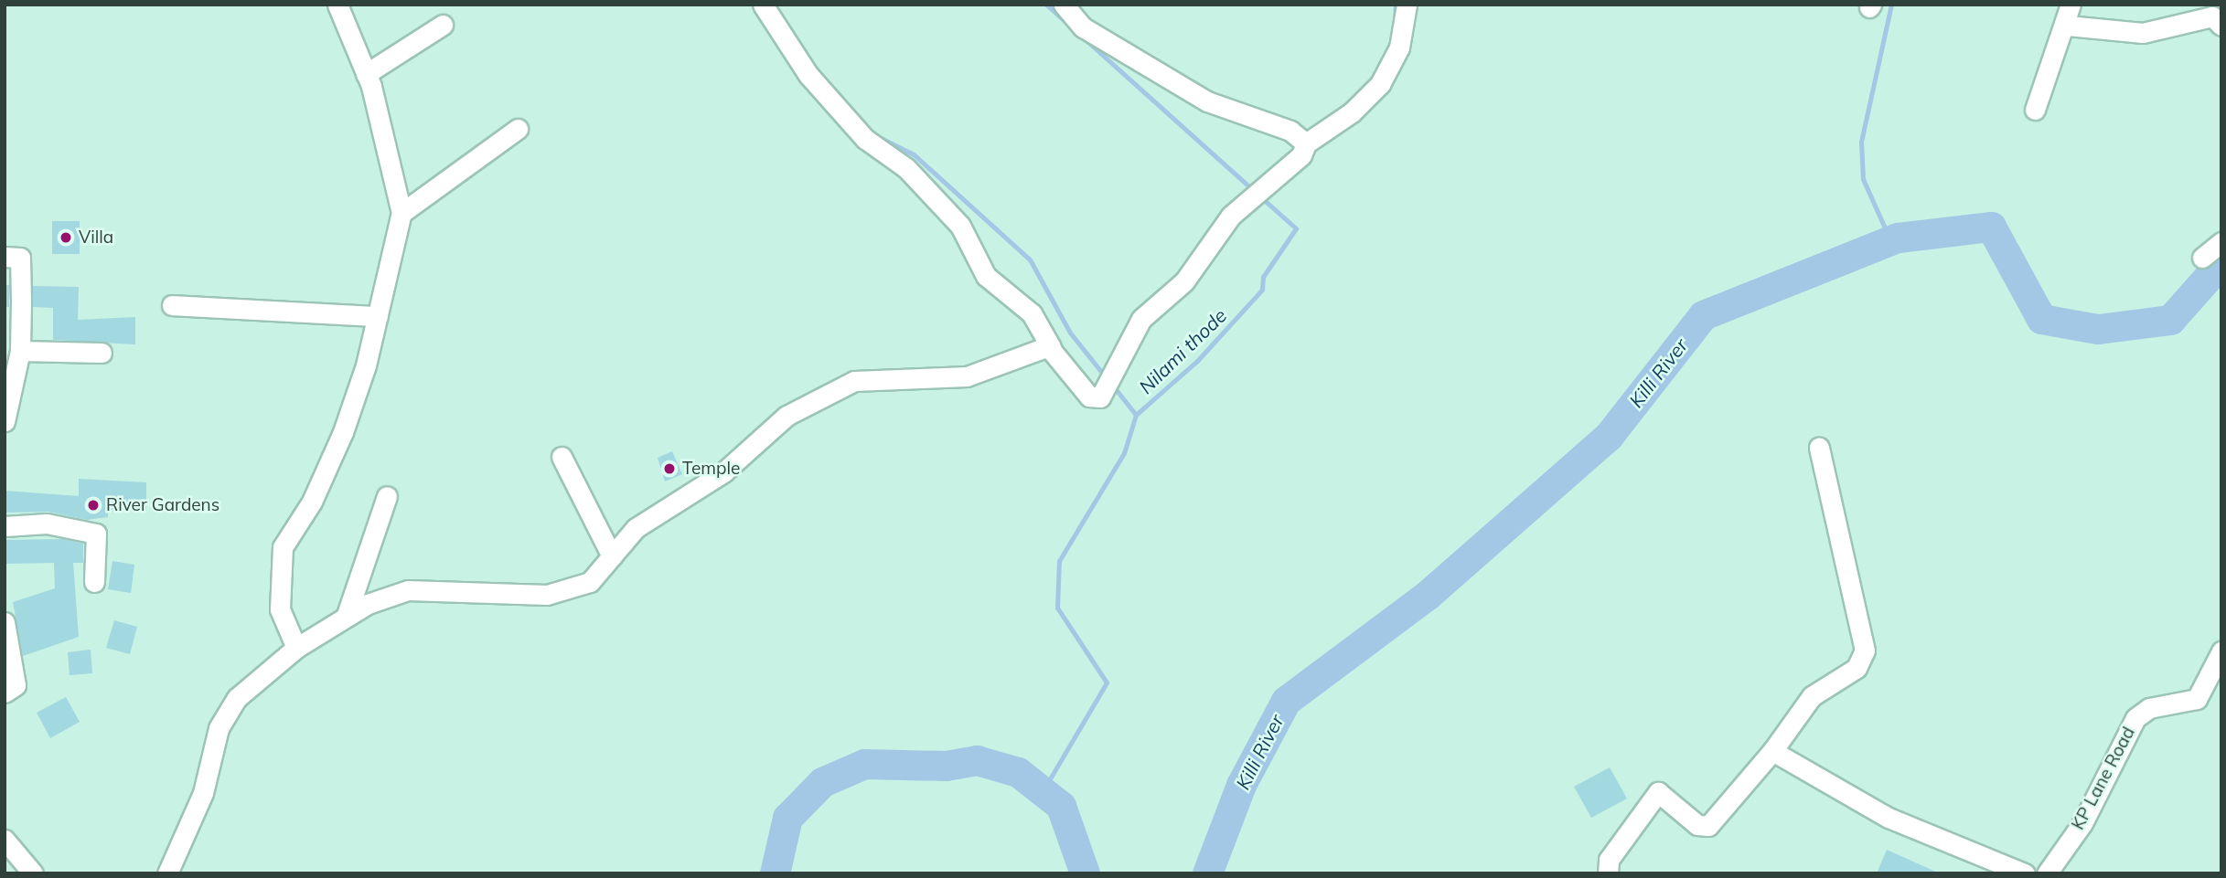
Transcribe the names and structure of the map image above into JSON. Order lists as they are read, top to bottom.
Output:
{
  "streets": {
    "street": ["KP Lane Road"]
  },
  "water": ["Nilami thode", "Killi River"],
  "places": ["Villa", "Temple", "River Gardens"]
}
